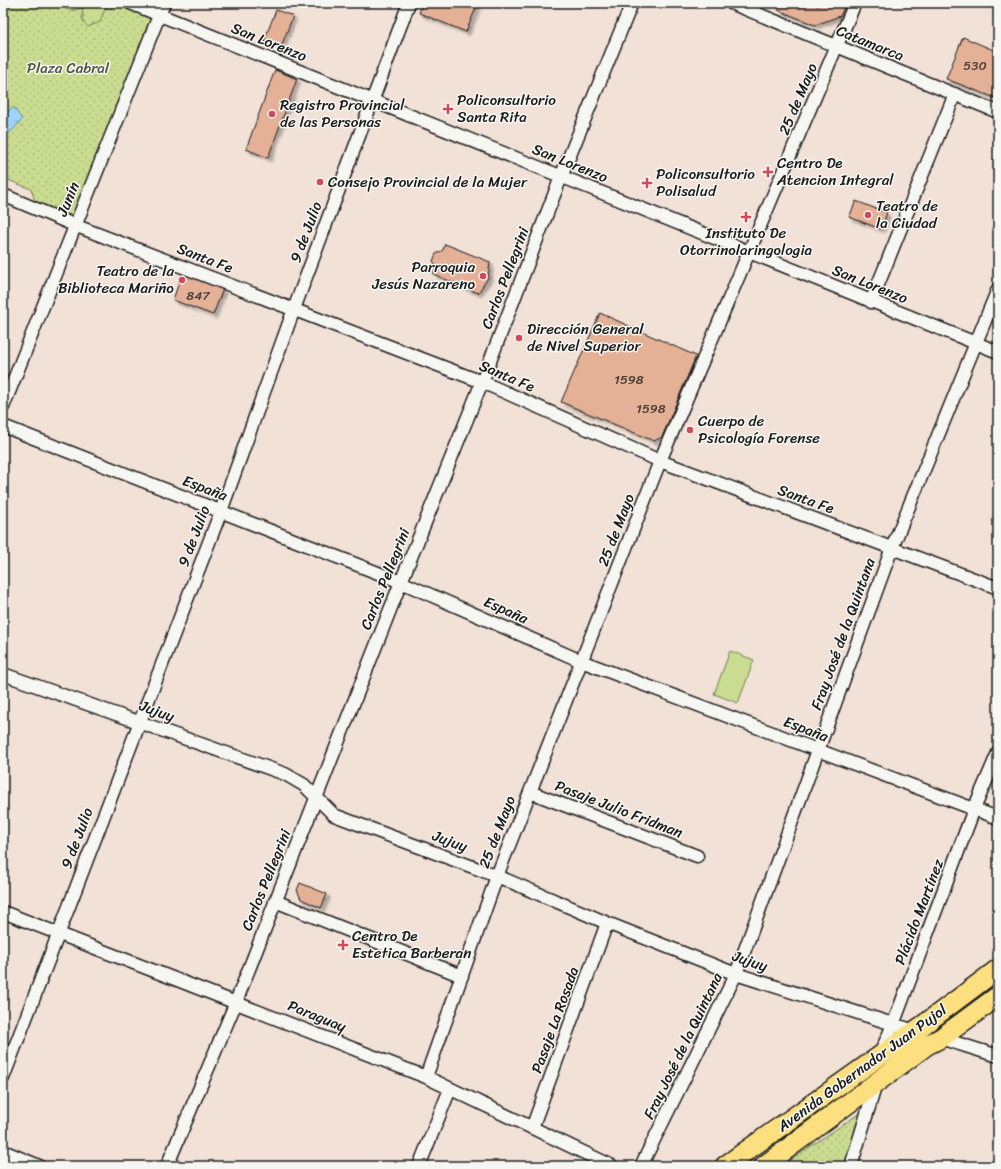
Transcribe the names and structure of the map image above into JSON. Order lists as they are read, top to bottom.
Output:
{
  "streets": {
    "main road": ["Avenida Gobernador Juan Pujol"],
    "street": [
      "San Lorenzo",
      "Catamarca",
      "25 de Mayo",
      "Junín",
      "9 de Julio",
      "Santa Fe",
      "Carlos Pellegrini",
      "España",
      "Fray José de la Quintana",
      "Jujuy",
      "Pasaje Julio Fridman",
      "Plácido Martínez",
      "Paraguay",
      "Pasaje La Rosada"
    ]
  },
  "crossings": [
    ["San Lorenzo", "25 de Mayo"],
    ["San Lorenzo", "Junín"],
    ["San Lorenzo", "9 de Julio"],
    ["San Lorenzo", "Carlos Pellegrini"],
    ["San Lorenzo", "Fray José de la Quintana"],
    ["Catamarca", "25 de Mayo"],
    ["25 de Mayo", "Santa Fe"],
    ["25 de Mayo", "España"],
    ["25 de Mayo", "Jujuy"],
    ["25 de Mayo", "Pasaje Julio Fridman"],
    ["25 de Mayo", "Paraguay"],
    ["Junín", "Santa Fe"],
    ["9 de Julio", "Santa Fe"],
    ["9 de Julio", "España"],
    ["9 de Julio", "Jujuy"],
    ["9 de Julio", "Paraguay"],
    ["Santa Fe", "Carlos Pellegrini"],
    ["Santa Fe", "Fray José de la Quintana"],
    ["Carlos Pellegrini", "España"],
    ["Carlos Pellegrini", "Jujuy"],
    ["Carlos Pellegrini", "Paraguay"],
    ["España", "Fray José de la Quintana"],
    ["España", "Plácido Martínez"],
    ["Fray José de la Quintana", "Jujuy"],
    ["Jujuy", "Plácido Martínez"],
    ["Jujuy", "Pasaje La Rosada"],
    ["Jujuy", "Avenida Gobernador Juan Pujol"],
    ["Plácido Martínez", "Avenida Gobernador Juan Pujol"],
    ["Paraguay", "Pasaje La Rosada"]
  ],
  "parks": ["Plaza Cabral"],
  "places": {
    "health": [
      "Policonsultorio Santa Rita",
      "Centro De Atencion Integral",
      "Policonsultorio Polisalud",
      "Instituto De Otorrinolaringologia",
      "Centro De Estetica Barberan"
    ],
    "other": [
      "Registro Provincial de las Personas",
      "Consejo Provincial de la Mujer",
      "Teatro de la Ciudad",
      "Parroquia Jesús Nazareno",
      "Teatro de la Biblioteca Mariño",
      "Dirección General de Nivel Superior",
      "Cuerpo de Psicología Forense"
    ]
  },
  "house_numbers": [
    "530",
    "847",
    "1598",
    "1598"
  ]
}
